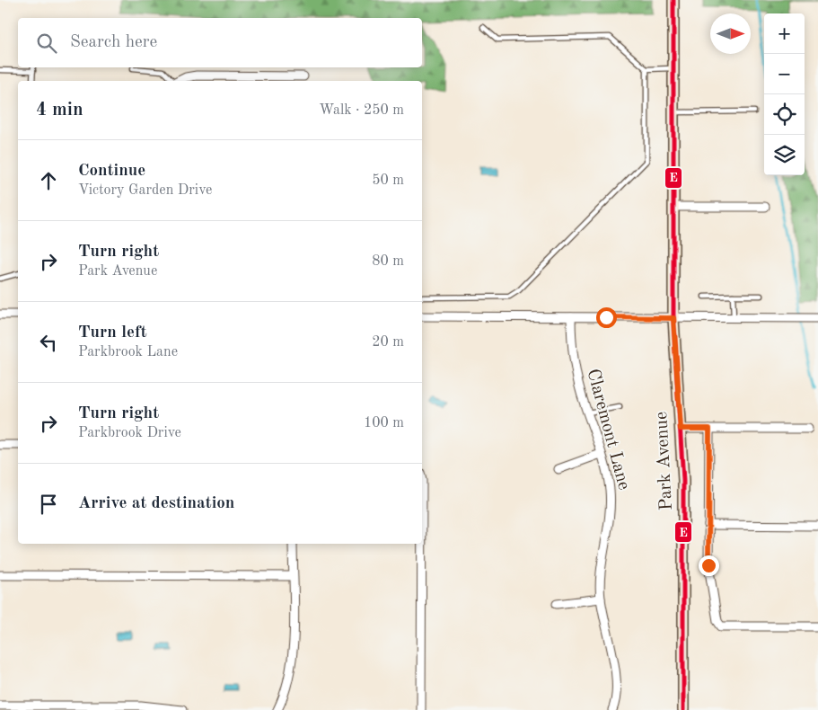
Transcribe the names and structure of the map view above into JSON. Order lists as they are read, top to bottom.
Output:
{
  "streets": {
    "main road": ["Park Avenue"],
    "street": ["Claremont Lane"]
  },
  "lines": ["transit line E"],
  "north": "right",
  "page": {
    "map_buttons": ["+", "−"],
    "search": "Search here",
    "heading": ["4 min", "Walk · 250 m"],
    "list": [
      ["Continue", "Victory Garden Drive", "50 m"],
      ["Turn right", "Park Avenue", "80 m"],
      ["Turn left", "Parkbrook Lane", "20 m"],
      ["Turn right", "Parkbrook Drive", "100 m"],
      "Arrive at destination"
    ]
  }
}
